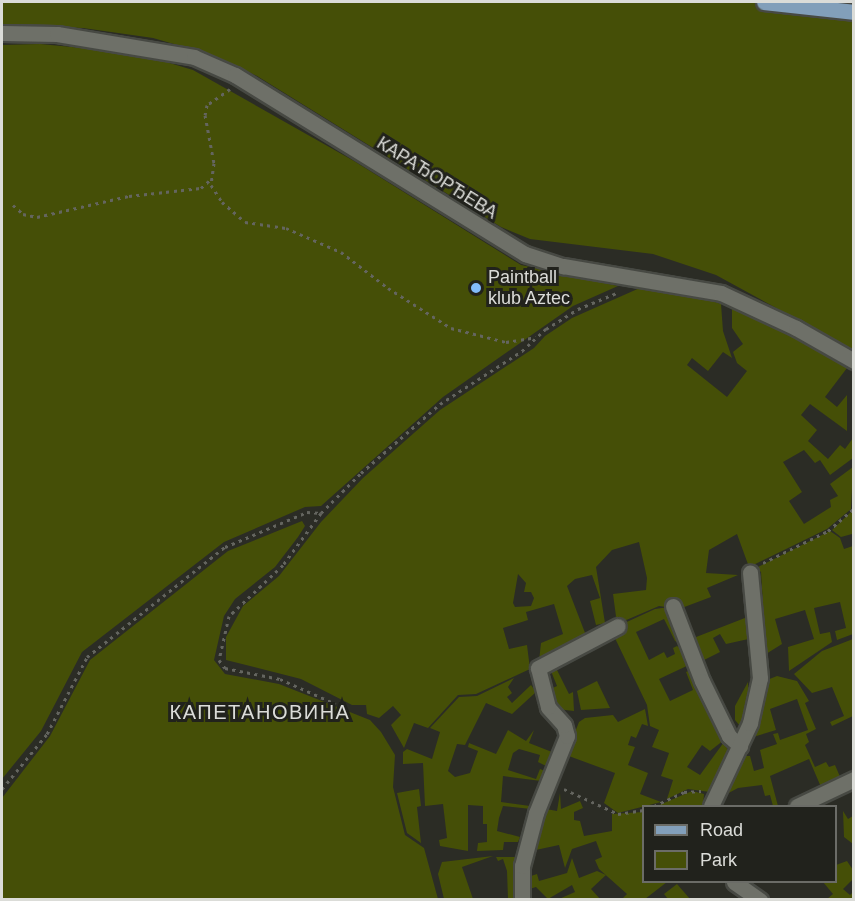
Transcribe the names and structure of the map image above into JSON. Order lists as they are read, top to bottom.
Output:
{
  "streets": {
    "street": ["КАРАЂОРЂЕВА"]
  },
  "districts": ["КАПЕТАНОВИНА"],
  "places": ["Paintball klub Aztec"],
  "legend": ["Road", "Park"]
}
